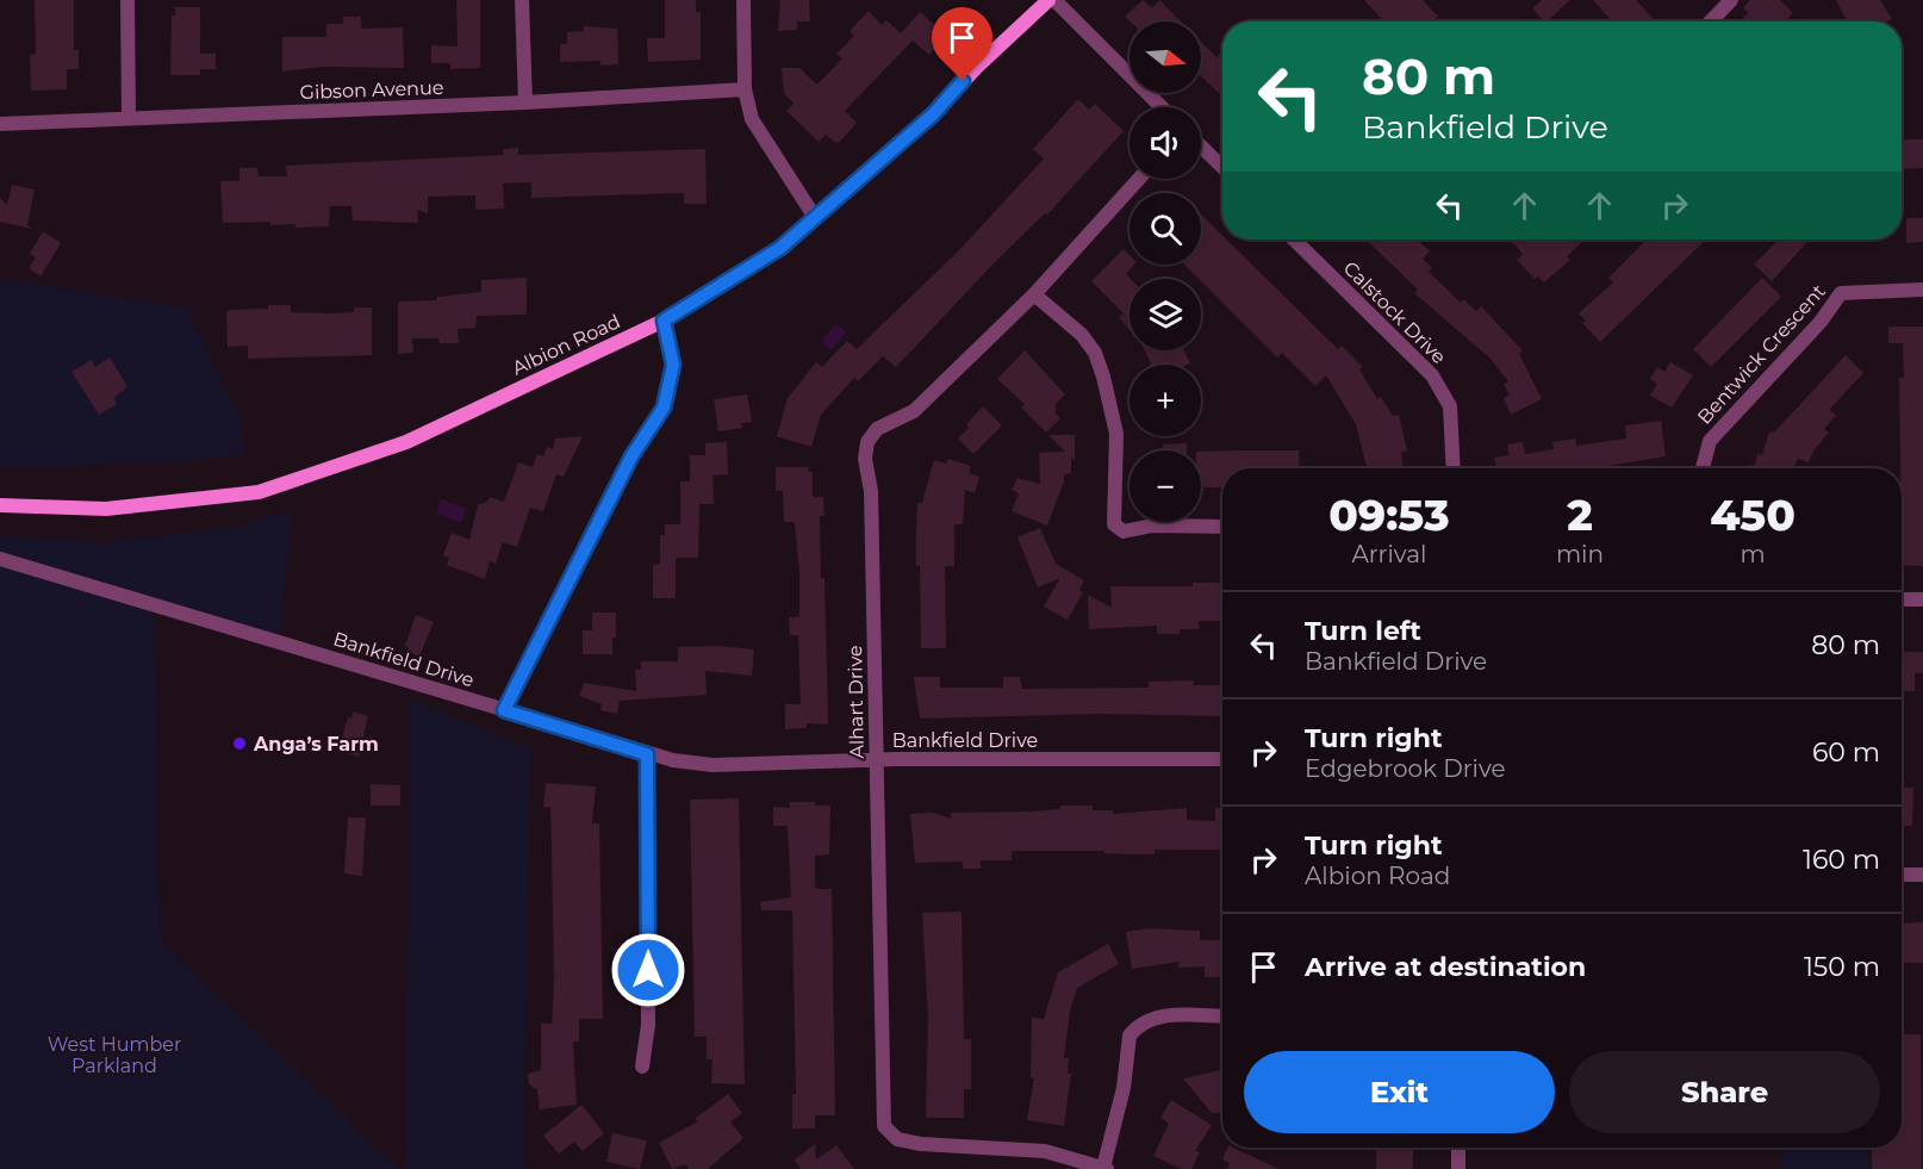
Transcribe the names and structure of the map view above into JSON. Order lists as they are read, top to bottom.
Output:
{
  "streets": {
    "main road": ["Albion Road"],
    "street": [
      "Gibson Avenue",
      "Calstock Drive",
      "Bentwick Crescent",
      "Bankfield Drive",
      "Alhart Drive"
    ]
  },
  "crossings": [
    ["Bankfield Drive", "Alhart Drive"]
  ],
  "parks": ["West Humber Parkland"],
  "places": ["Anga’s Farm"],
  "north": "right",
  "page": {
    "map_buttons": ["+", "−"],
    "turn": ["80 m", "Bankfield Drive"],
    "eta": [
      "09:53",
      "Arrival",
      "2",
      "min",
      "450",
      "m"
    ],
    "list": [
      {
        "name": "Turn left",
        "note": "Bankfield Drive",
        "value": "80 m"
      },
      {
        "name": "Turn right",
        "note": "Edgebrook Drive",
        "value": "60 m"
      },
      {
        "name": "Turn right",
        "note": "Albion Road",
        "value": "160 m"
      },
      {
        "name": "Arrive at destination",
        "value": "150 m"
      }
    ],
    "buttons": ["Exit", "Share"]
  }
}
